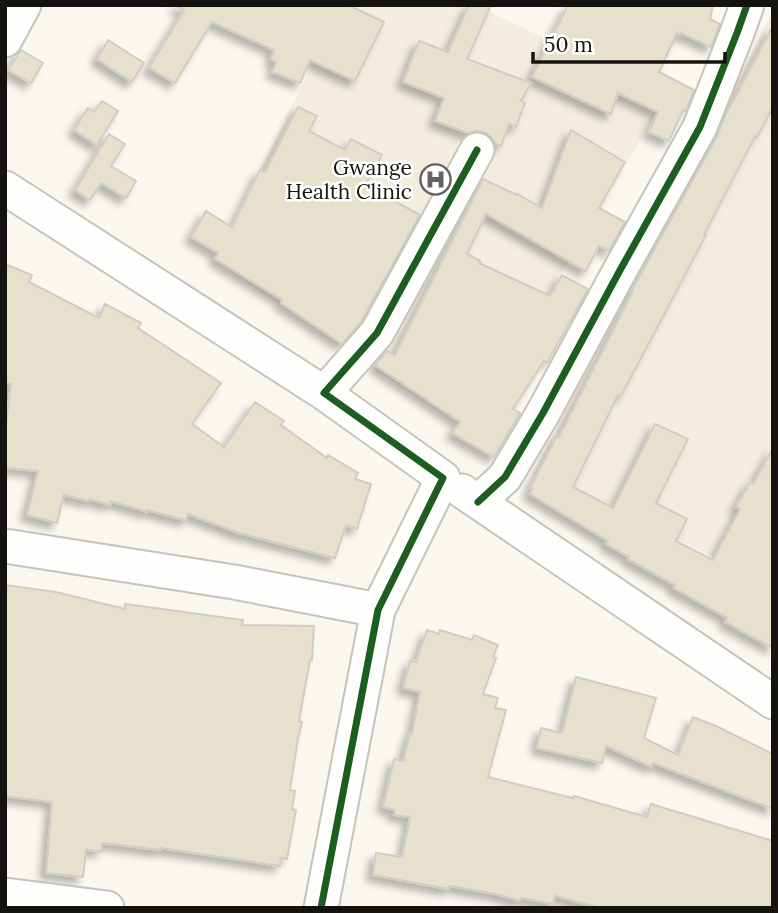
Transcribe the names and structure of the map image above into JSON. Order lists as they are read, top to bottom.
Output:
{
  "places": {
    "hospital": ["Gwange Health Clinic"]
  },
  "scale_bar": "50 m"
}
